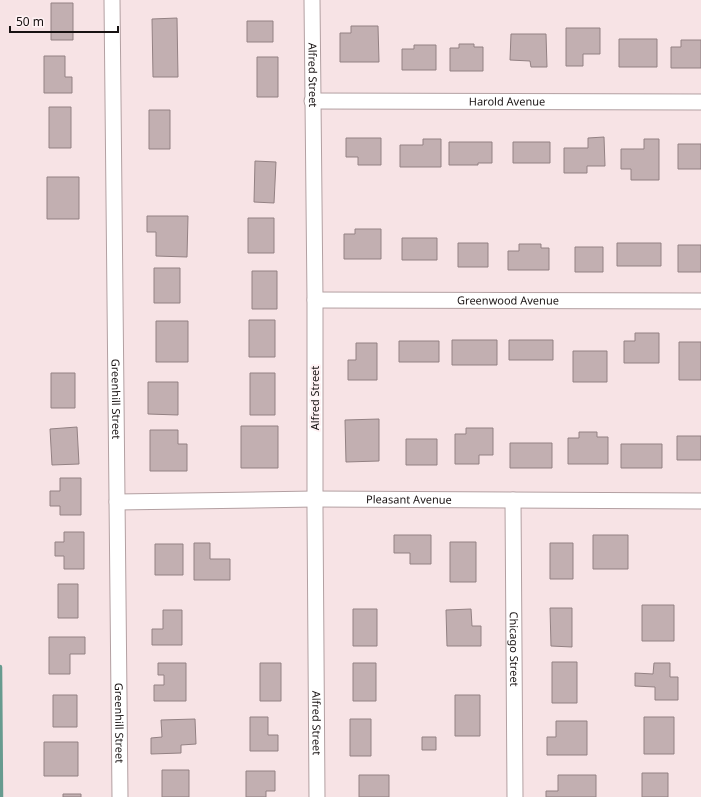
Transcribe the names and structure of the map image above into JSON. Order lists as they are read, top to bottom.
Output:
{
  "streets": {
    "street": [
      "Alfred Street",
      "Harold Avenue",
      "Greenwood Avenue",
      "Greenhill Street",
      "Pleasant Avenue",
      "Chicago Street"
    ]
  },
  "crossings": [
    ["Alfred Street", "Harold Avenue"],
    ["Alfred Street", "Greenwood Avenue"],
    ["Alfred Street", "Pleasant Avenue"],
    ["Greenhill Street", "Pleasant Avenue"],
    ["Pleasant Avenue", "Chicago Street"]
  ],
  "scale_bar": "50 m"
}
